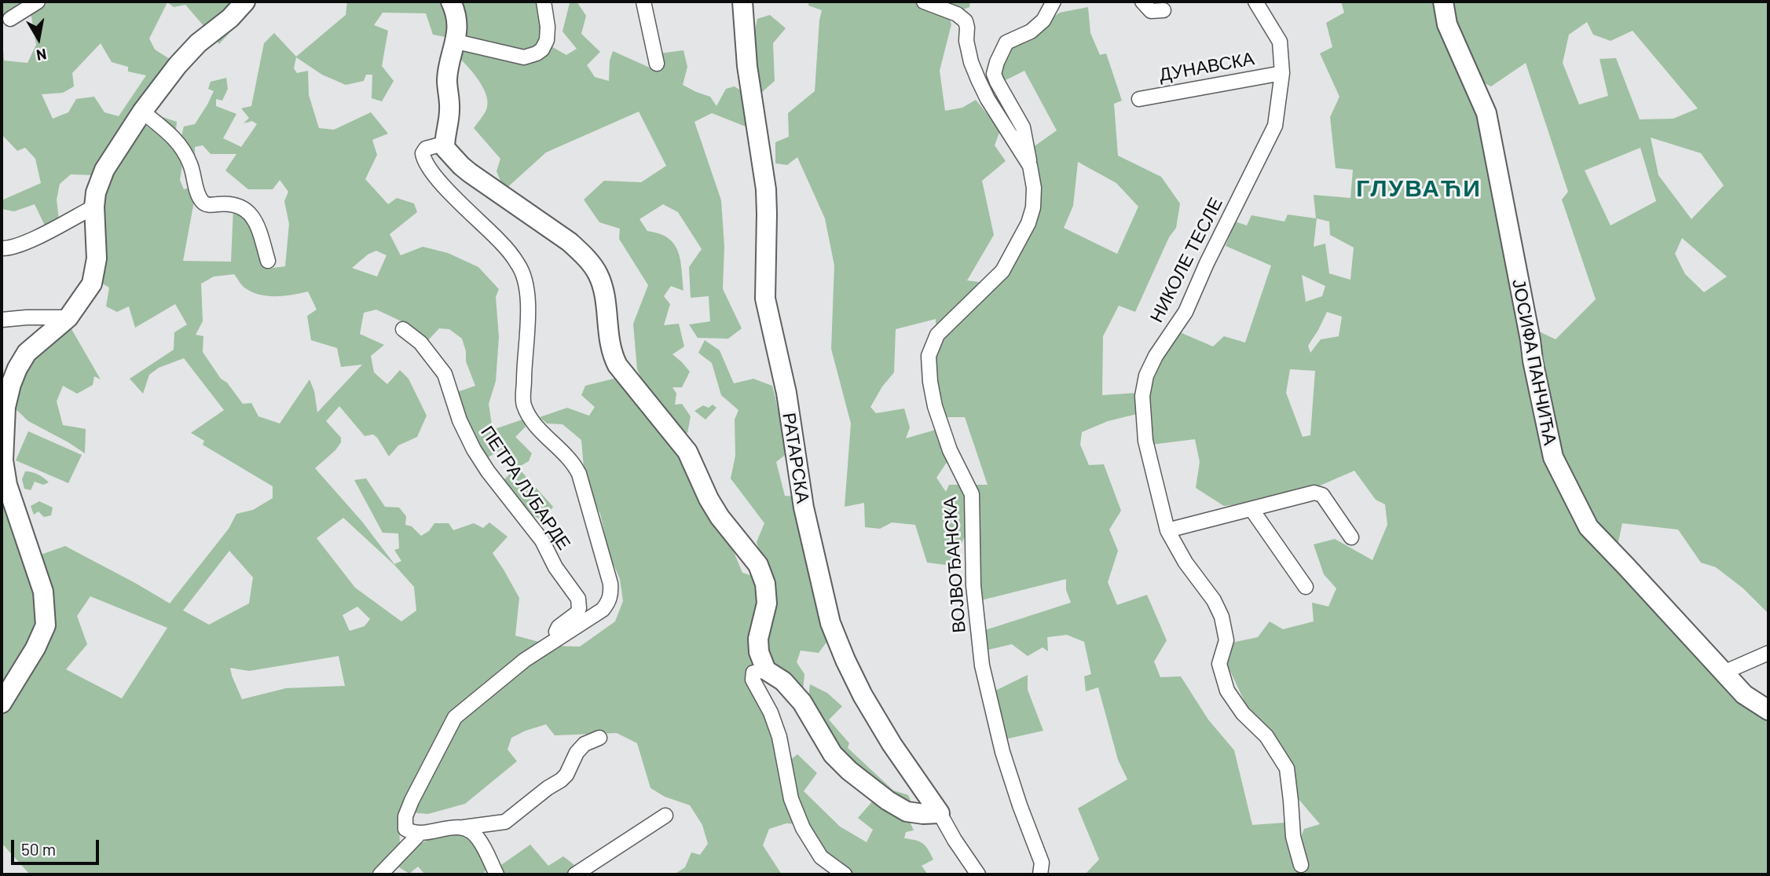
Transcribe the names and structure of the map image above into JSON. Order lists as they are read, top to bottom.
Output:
{
  "streets": {
    "street": [
      "ДУНАВСКА",
      "НИКОЛЕ ТЕСЛЕ",
      "ЈОСИФА ПАНЧИЋА",
      "РАТАРСКА",
      "ПЕТРА ЛУБАРДЕ",
      "ВОЈВОЂАНСКА"
    ]
  },
  "crossings": [
    ["ДУНАВСКА", "НИКОЛЕ ТЕСЛЕ"]
  ],
  "districts": ["ГЛУВАЋИ"],
  "scale_bar": "50 m",
  "north": "bottom"
}
